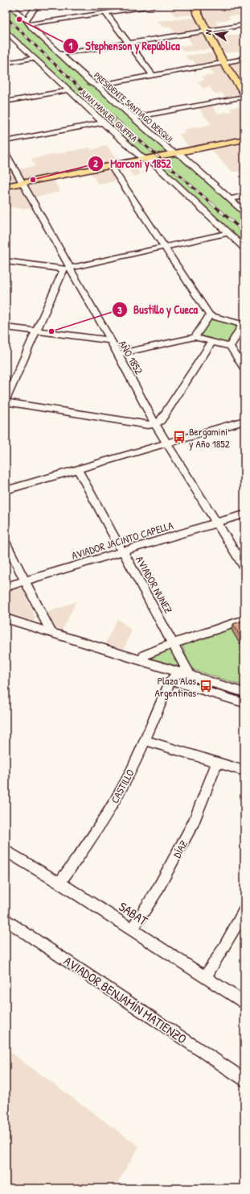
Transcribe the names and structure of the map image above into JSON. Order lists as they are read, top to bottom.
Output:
{
  "streets": {
    "street": [
      "PRESIDENTE SANTIAGO DERQUI",
      "JUAN MANUEL GIUFFRA",
      "AÑO 1852",
      "AVIADOR JACINTO CAPELLA",
      "AVIADOR NUNEZ",
      "CASTILLO",
      "DÍAZ",
      "SABAT",
      "AVIADOR BENJAMÍN MATIENZO"
    ]
  },
  "crossings": [
    ["AÑO 1852", "AVIADOR JACINTO CAPELLA"],
    ["AVIADOR JACINTO CAPELLA", "AVIADOR NUNEZ"],
    ["CASTILLO", "SABAT"],
    ["DÍAZ", "SABAT"]
  ],
  "places": {
    "other": ["Stephenson y República", "Marconi y 1852", "Bustillo y Cueca"],
    "bus stop": ["Bergamini y Año 1852", "Plaza Alas Argentinas"]
  },
  "north": "left"
}
